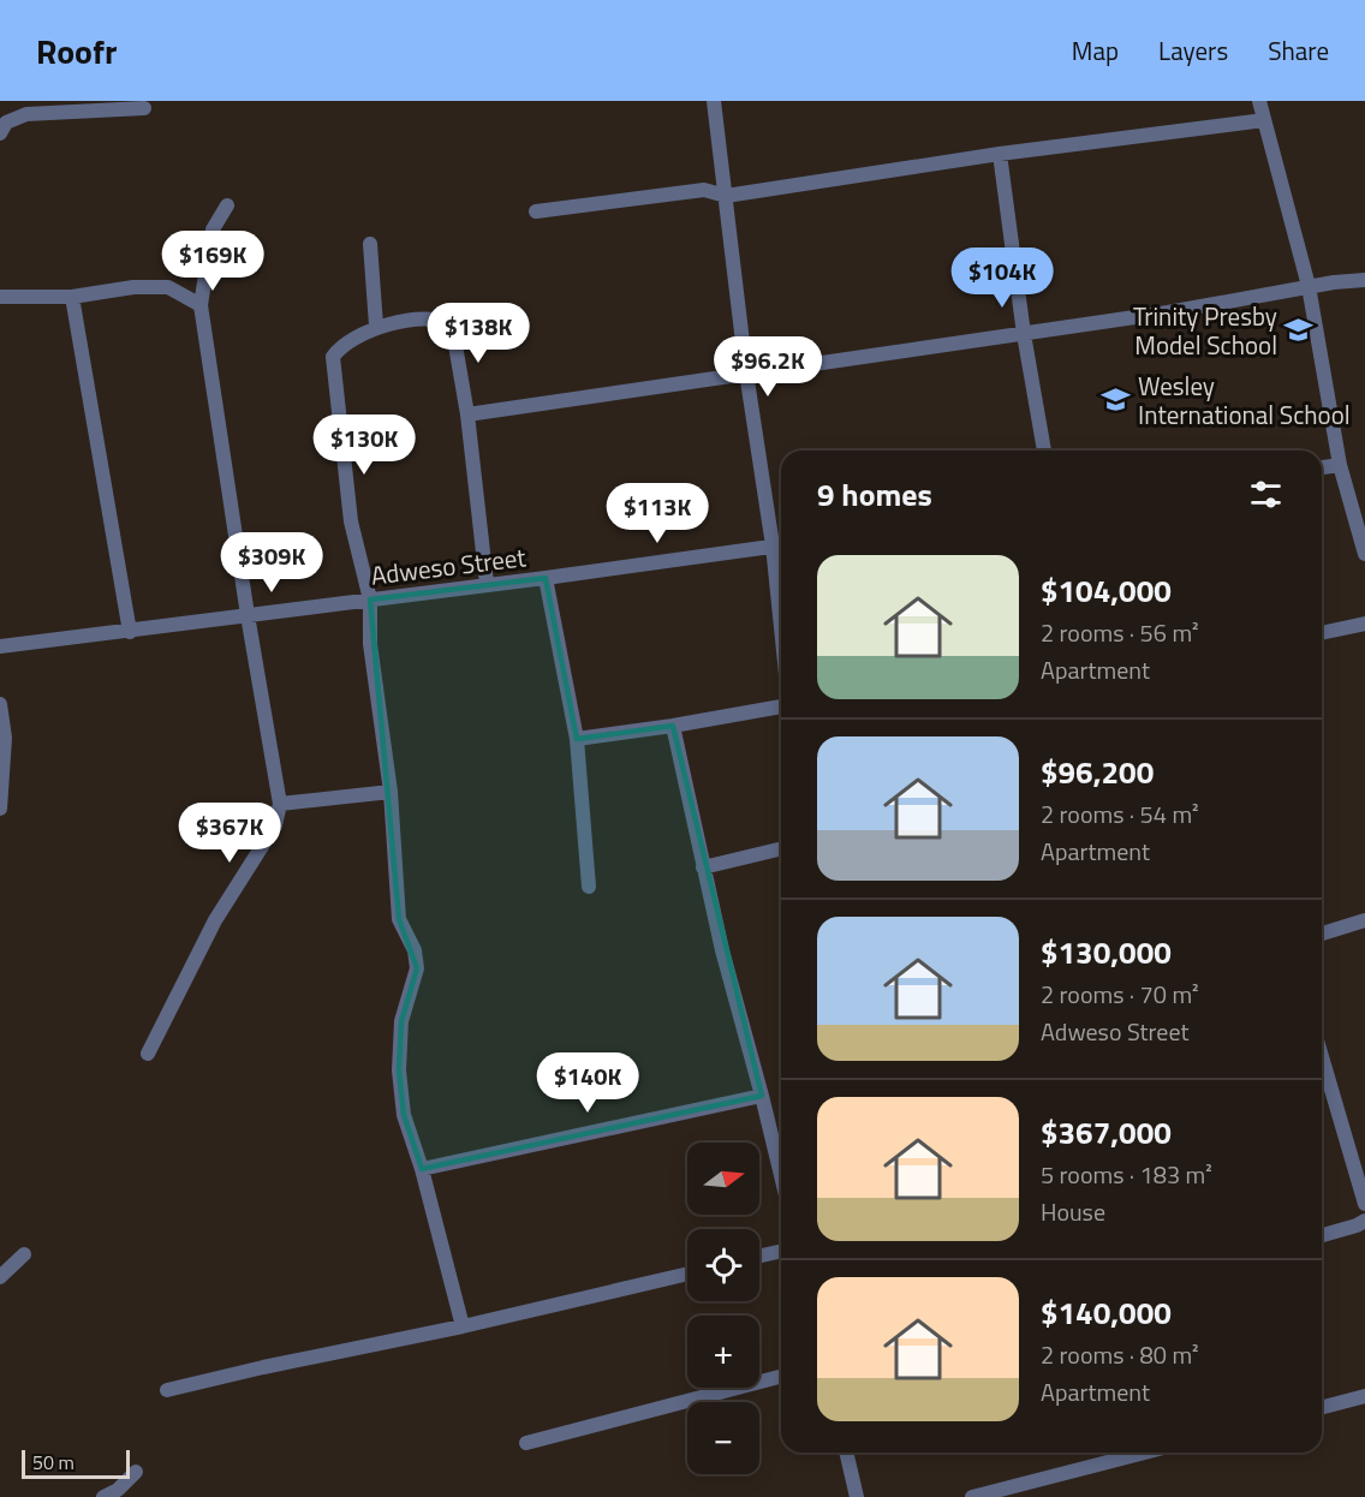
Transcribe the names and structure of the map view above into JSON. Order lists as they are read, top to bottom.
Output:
{
  "streets": {
    "street": ["Adweso Street"]
  },
  "places": {
    "school or university": ["Trinity Presby Model School", "Wesley International School"]
  },
  "scale_bar": "50 m",
  "north": "right",
  "page": {
    "header": "Roofr",
    "nav": ["Map", "Layers", "Share"],
    "price": [
      "$169K",
      "$104K",
      "$138K",
      "$96.2K",
      "$130K",
      "$113K",
      "$309K",
      "$367K",
      "$140K"
    ],
    "heading": "9 homes",
    "list": [
      {
        "name": "$104,000",
        "note": "2 rooms · 56 m² · Apartment"
      },
      {
        "name": "$96,200",
        "note": "2 rooms · 54 m² · Apartment"
      },
      {
        "name": "$130,000",
        "note": "2 rooms · 70 m² · Adweso Street"
      },
      {
        "name": "$367,000",
        "note": "5 rooms · 183 m² · House"
      },
      {
        "name": "$140,000",
        "note": "2 rooms · 80 m² · Apartment"
      }
    ],
    "map_buttons": ["+", "−"],
    "scale": "50 m"
  }
}
